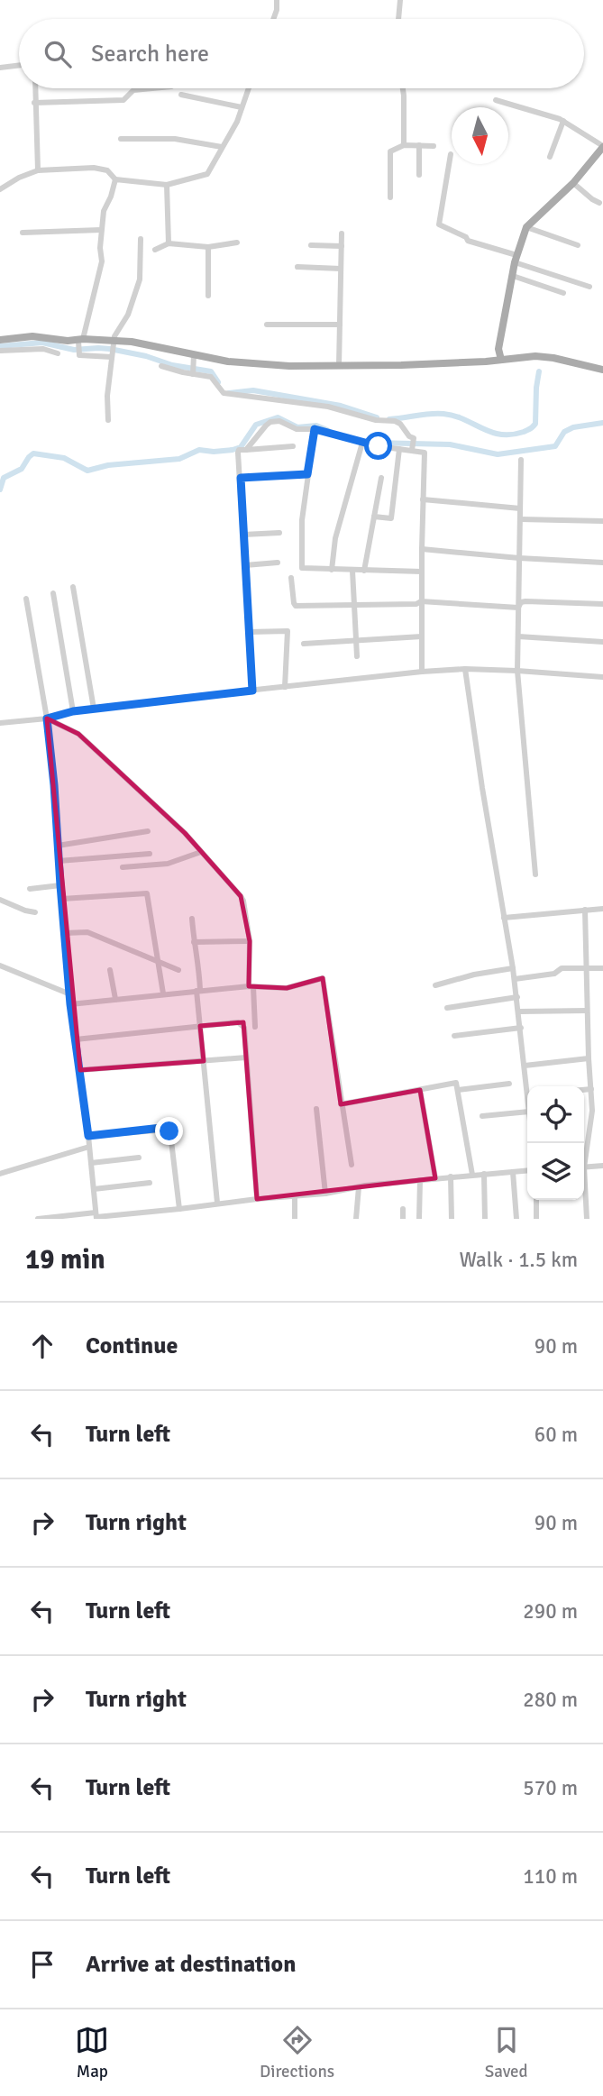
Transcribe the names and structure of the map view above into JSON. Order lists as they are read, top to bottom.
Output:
{
  "north": "bottom",
  "page": {
    "search": "Search here",
    "heading": ["19 min", "Walk · 1.5 km"],
    "list": [
      ["Continue", "90 m"],
      ["Turn left", "60 m"],
      ["Turn right", "90 m"],
      ["Turn left", "290 m"],
      ["Turn right", "280 m"],
      ["Turn left", "570 m"],
      ["Turn left", "110 m"],
      "Arrive at destination"
    ],
    "nav": ["Map", "Directions", "Saved"]
  }
}
